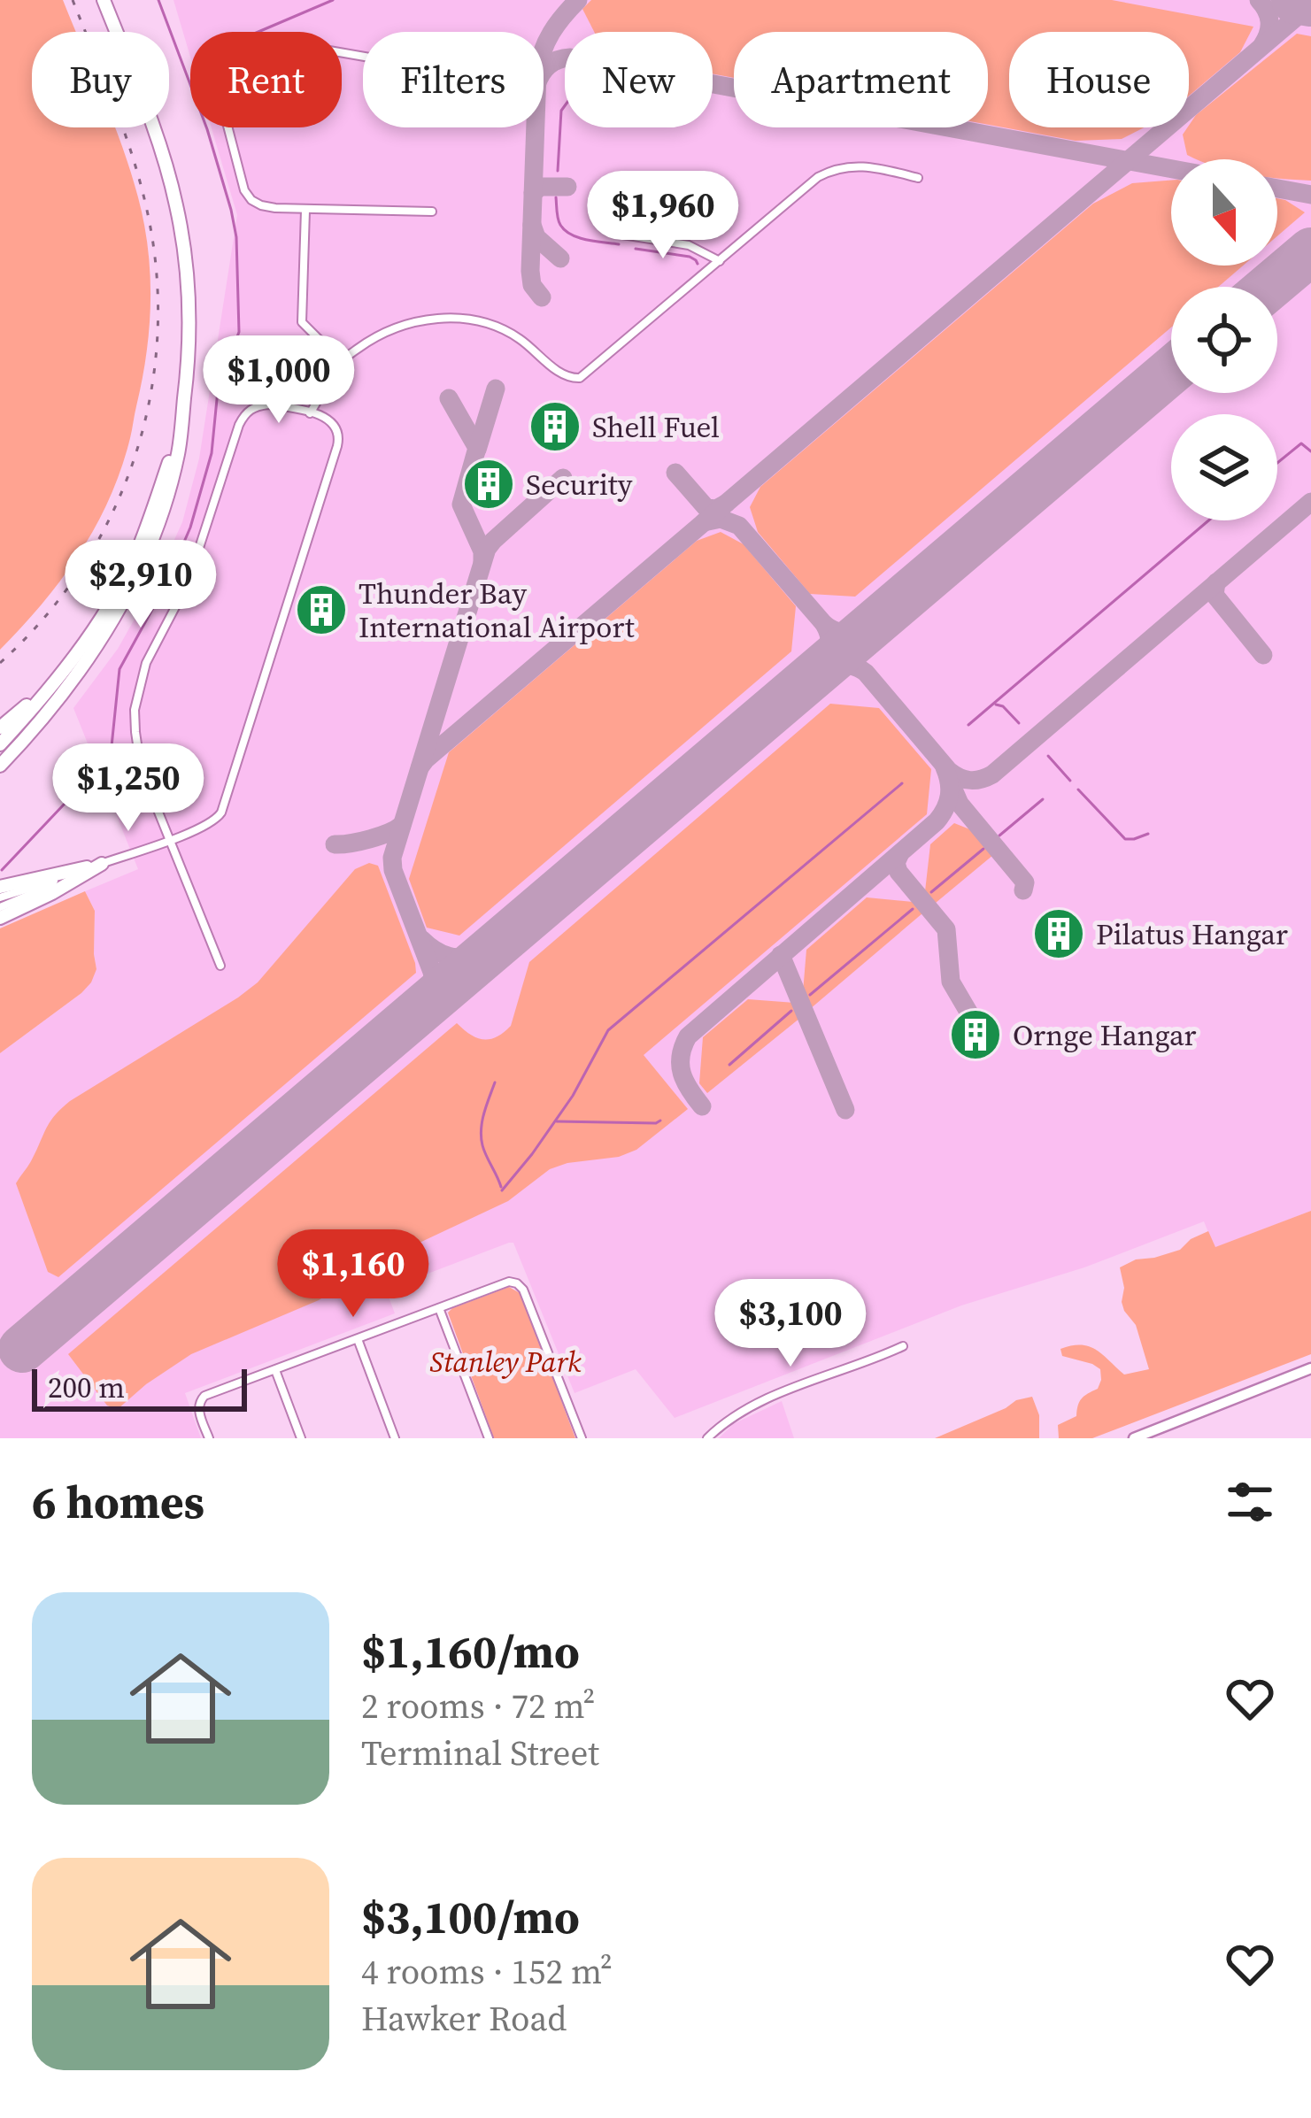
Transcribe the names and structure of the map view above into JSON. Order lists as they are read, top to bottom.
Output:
{
  "parks": ["Stanley Park"],
  "places": {
    "building": [
      "Shell Fuel",
      "Security",
      "Thunder Bay International Airport",
      "Pilatus Hangar",
      "Ornge Hangar"
    ]
  },
  "scale_bar": "200 m",
  "north": "bottom",
  "page": {
    "chip": [
      "Buy",
      "Rent",
      "Filters",
      "New",
      "Apartment",
      "House"
    ],
    "price": [
      "$1,960",
      "$1,000",
      "$2,910",
      "$1,250",
      "$1,160",
      "$3,100"
    ],
    "scale": "200 m",
    "heading": "6 homes",
    "list": [
      {
        "name": "$1,160/mo",
        "note": "2 rooms · 72 m² · Terminal Street"
      },
      {
        "name": "$3,100/mo",
        "note": "4 rooms · 152 m² · Hawker Road"
      }
    ]
  }
}
